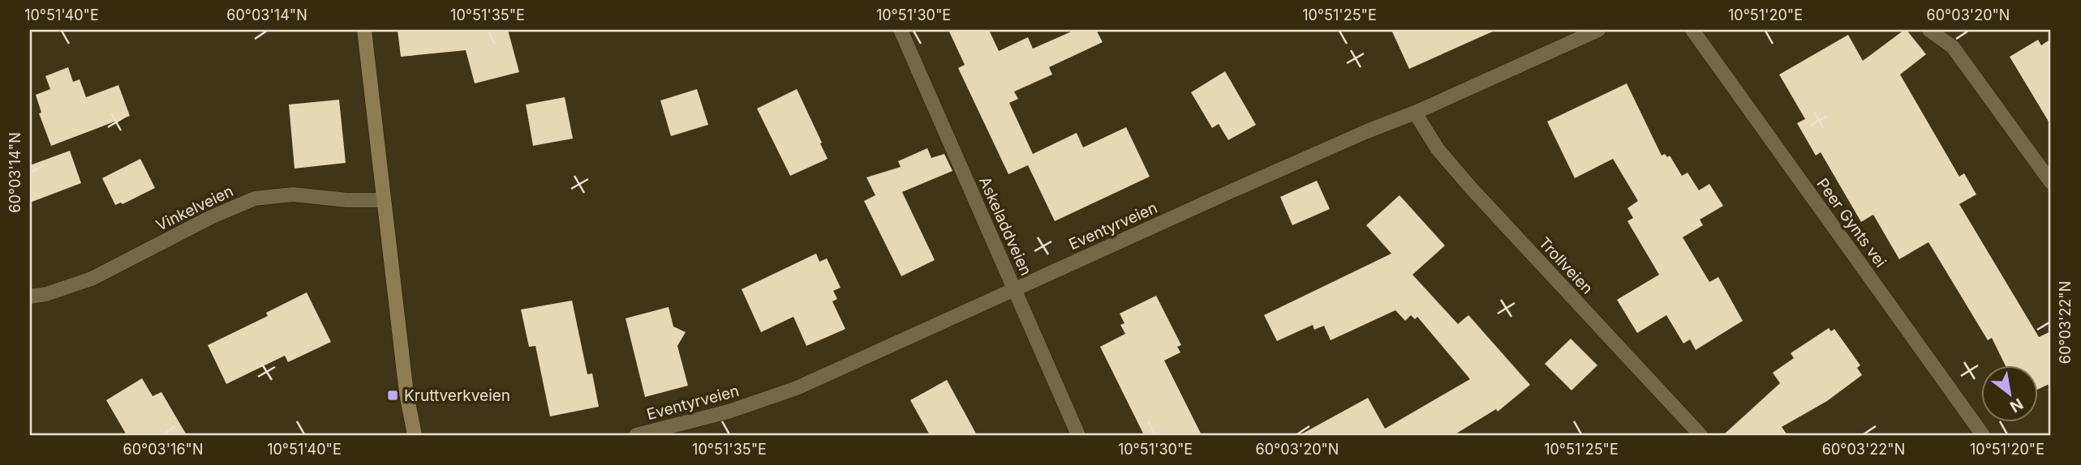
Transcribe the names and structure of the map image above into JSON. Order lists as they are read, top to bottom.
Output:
{
  "streets": {
    "street": [
      "Vinkelveien",
      "Peer Gynts vei",
      "Askeladdveien",
      "Eventyrveien",
      "Trollveien"
    ]
  },
  "crossings": [
    ["Askeladdveien", "Eventyrveien"],
    ["Eventyrveien", "Trollveien"]
  ],
  "places": {
    "transit": ["Kruttverkveien"]
  },
  "north": "bottom right",
  "coordinates": [
    "10°51'40\"E",
    "60°03'14\"N",
    "10°51'35\"E",
    "10°51'30\"E",
    "10°51'25\"E",
    "10°51'20\"E",
    "60°03'20\"N",
    "60°03'22\"N",
    "60°03'16\"N"
  ]
}
